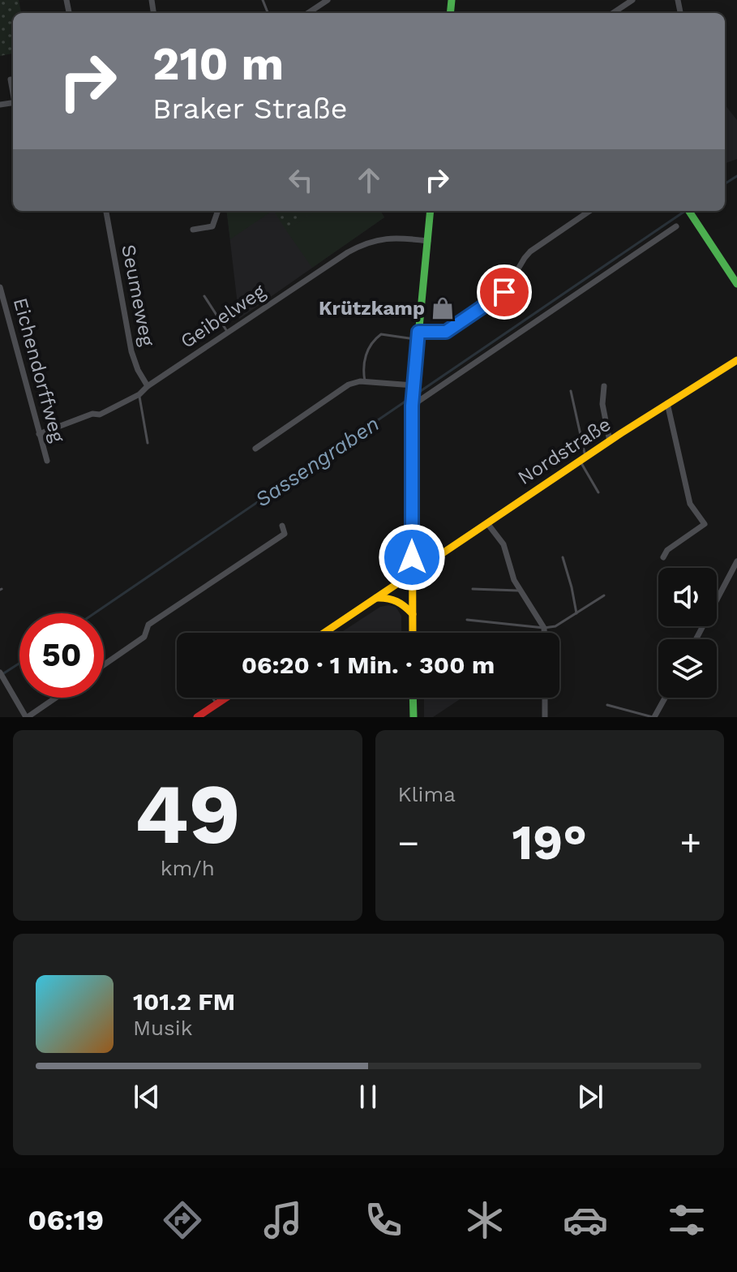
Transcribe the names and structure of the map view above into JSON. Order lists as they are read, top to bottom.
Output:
{
  "streets": {
    "street": [
      "Seumeweg",
      "Geibelweg",
      "Eichendorffweg",
      "Nordstraße"
    ]
  },
  "crossings": [
    ["Seumeweg", "Geibelweg"],
    ["Geibelweg", "Eichendorffweg"]
  ],
  "water": ["Sassengraben"],
  "places": {
    "shop": ["Krützkamp"]
  },
  "page": {
    "turn": ["210 m", "Braker Straße"],
    "limit": "50",
    "trip": "06:20 · 1 Min. · 300 m",
    "tile": [
      ["49", "km/h"],
      "Klima"
    ],
    "heat": ["−", "19°", "+"],
    "song": ["101.2 FM", "Musik"],
    "tabs": "06:19"
  }
}
